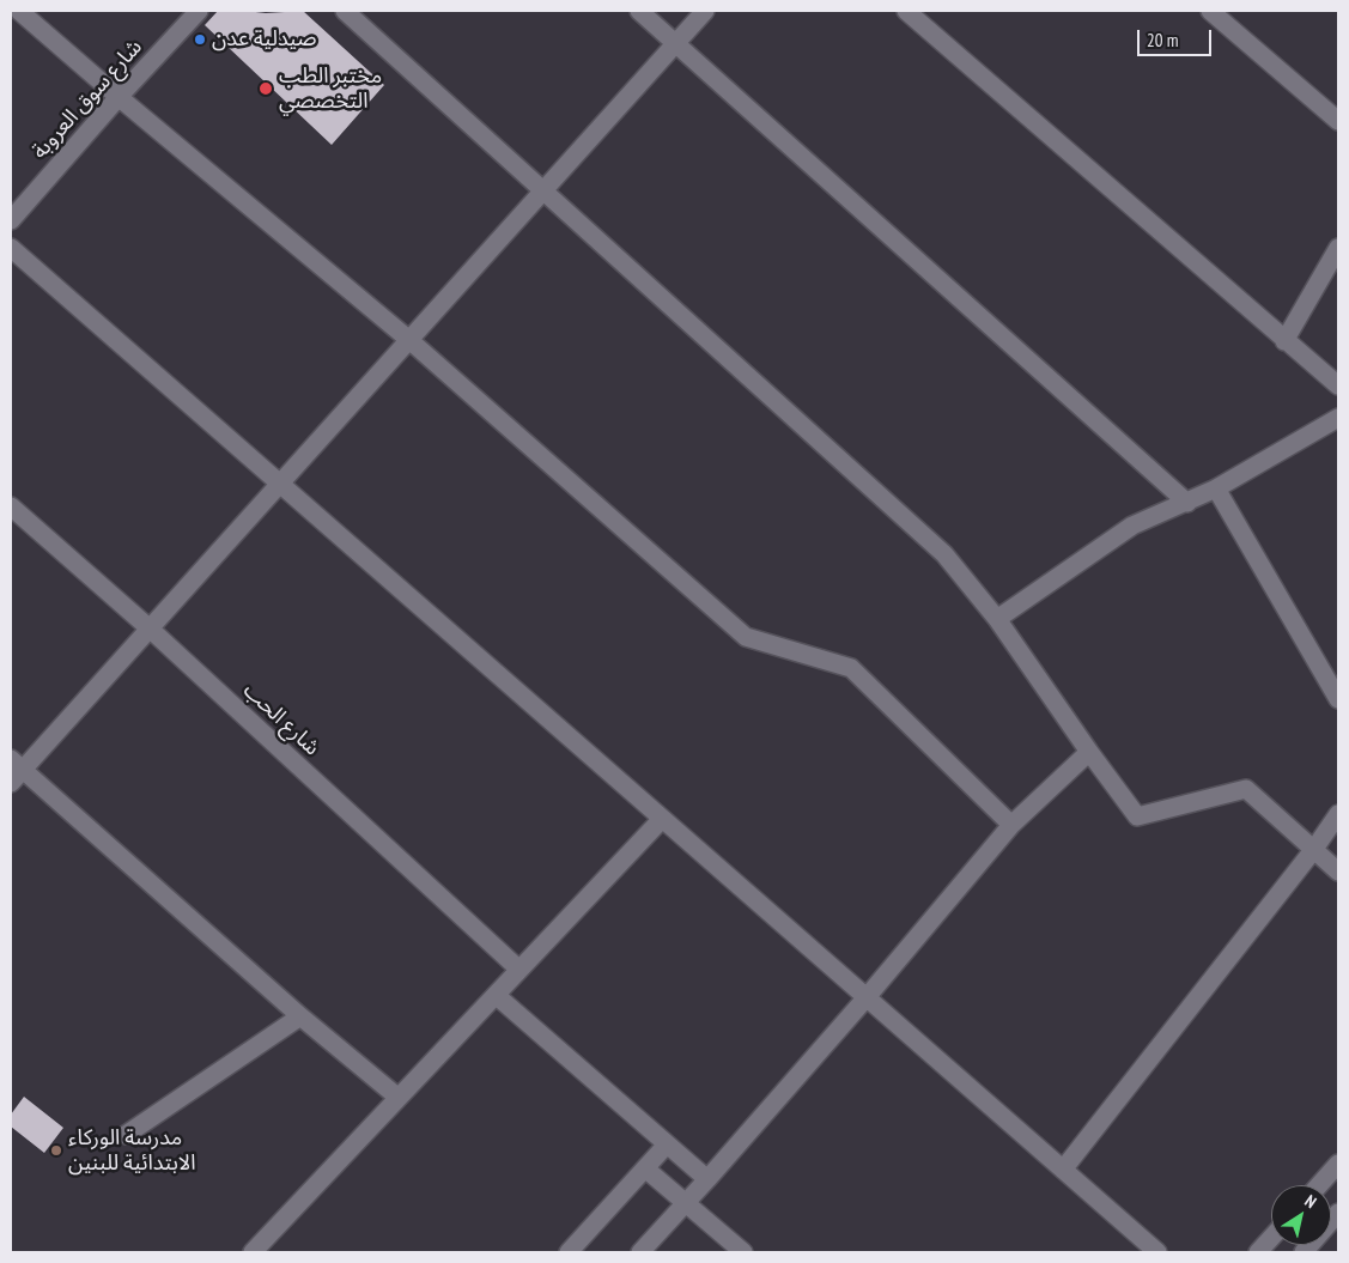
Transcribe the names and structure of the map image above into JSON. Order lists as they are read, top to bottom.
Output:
{
  "streets": {
    "street": ["شارع سوق العروبة", "شارع الحب"]
  },
  "places": ["صيدلية عدن", "مختبر الطب التخصصي", "مدرسة الوركاء الابتدائية للبنين"],
  "scale_bar": "20 m",
  "north": "top right"
}
